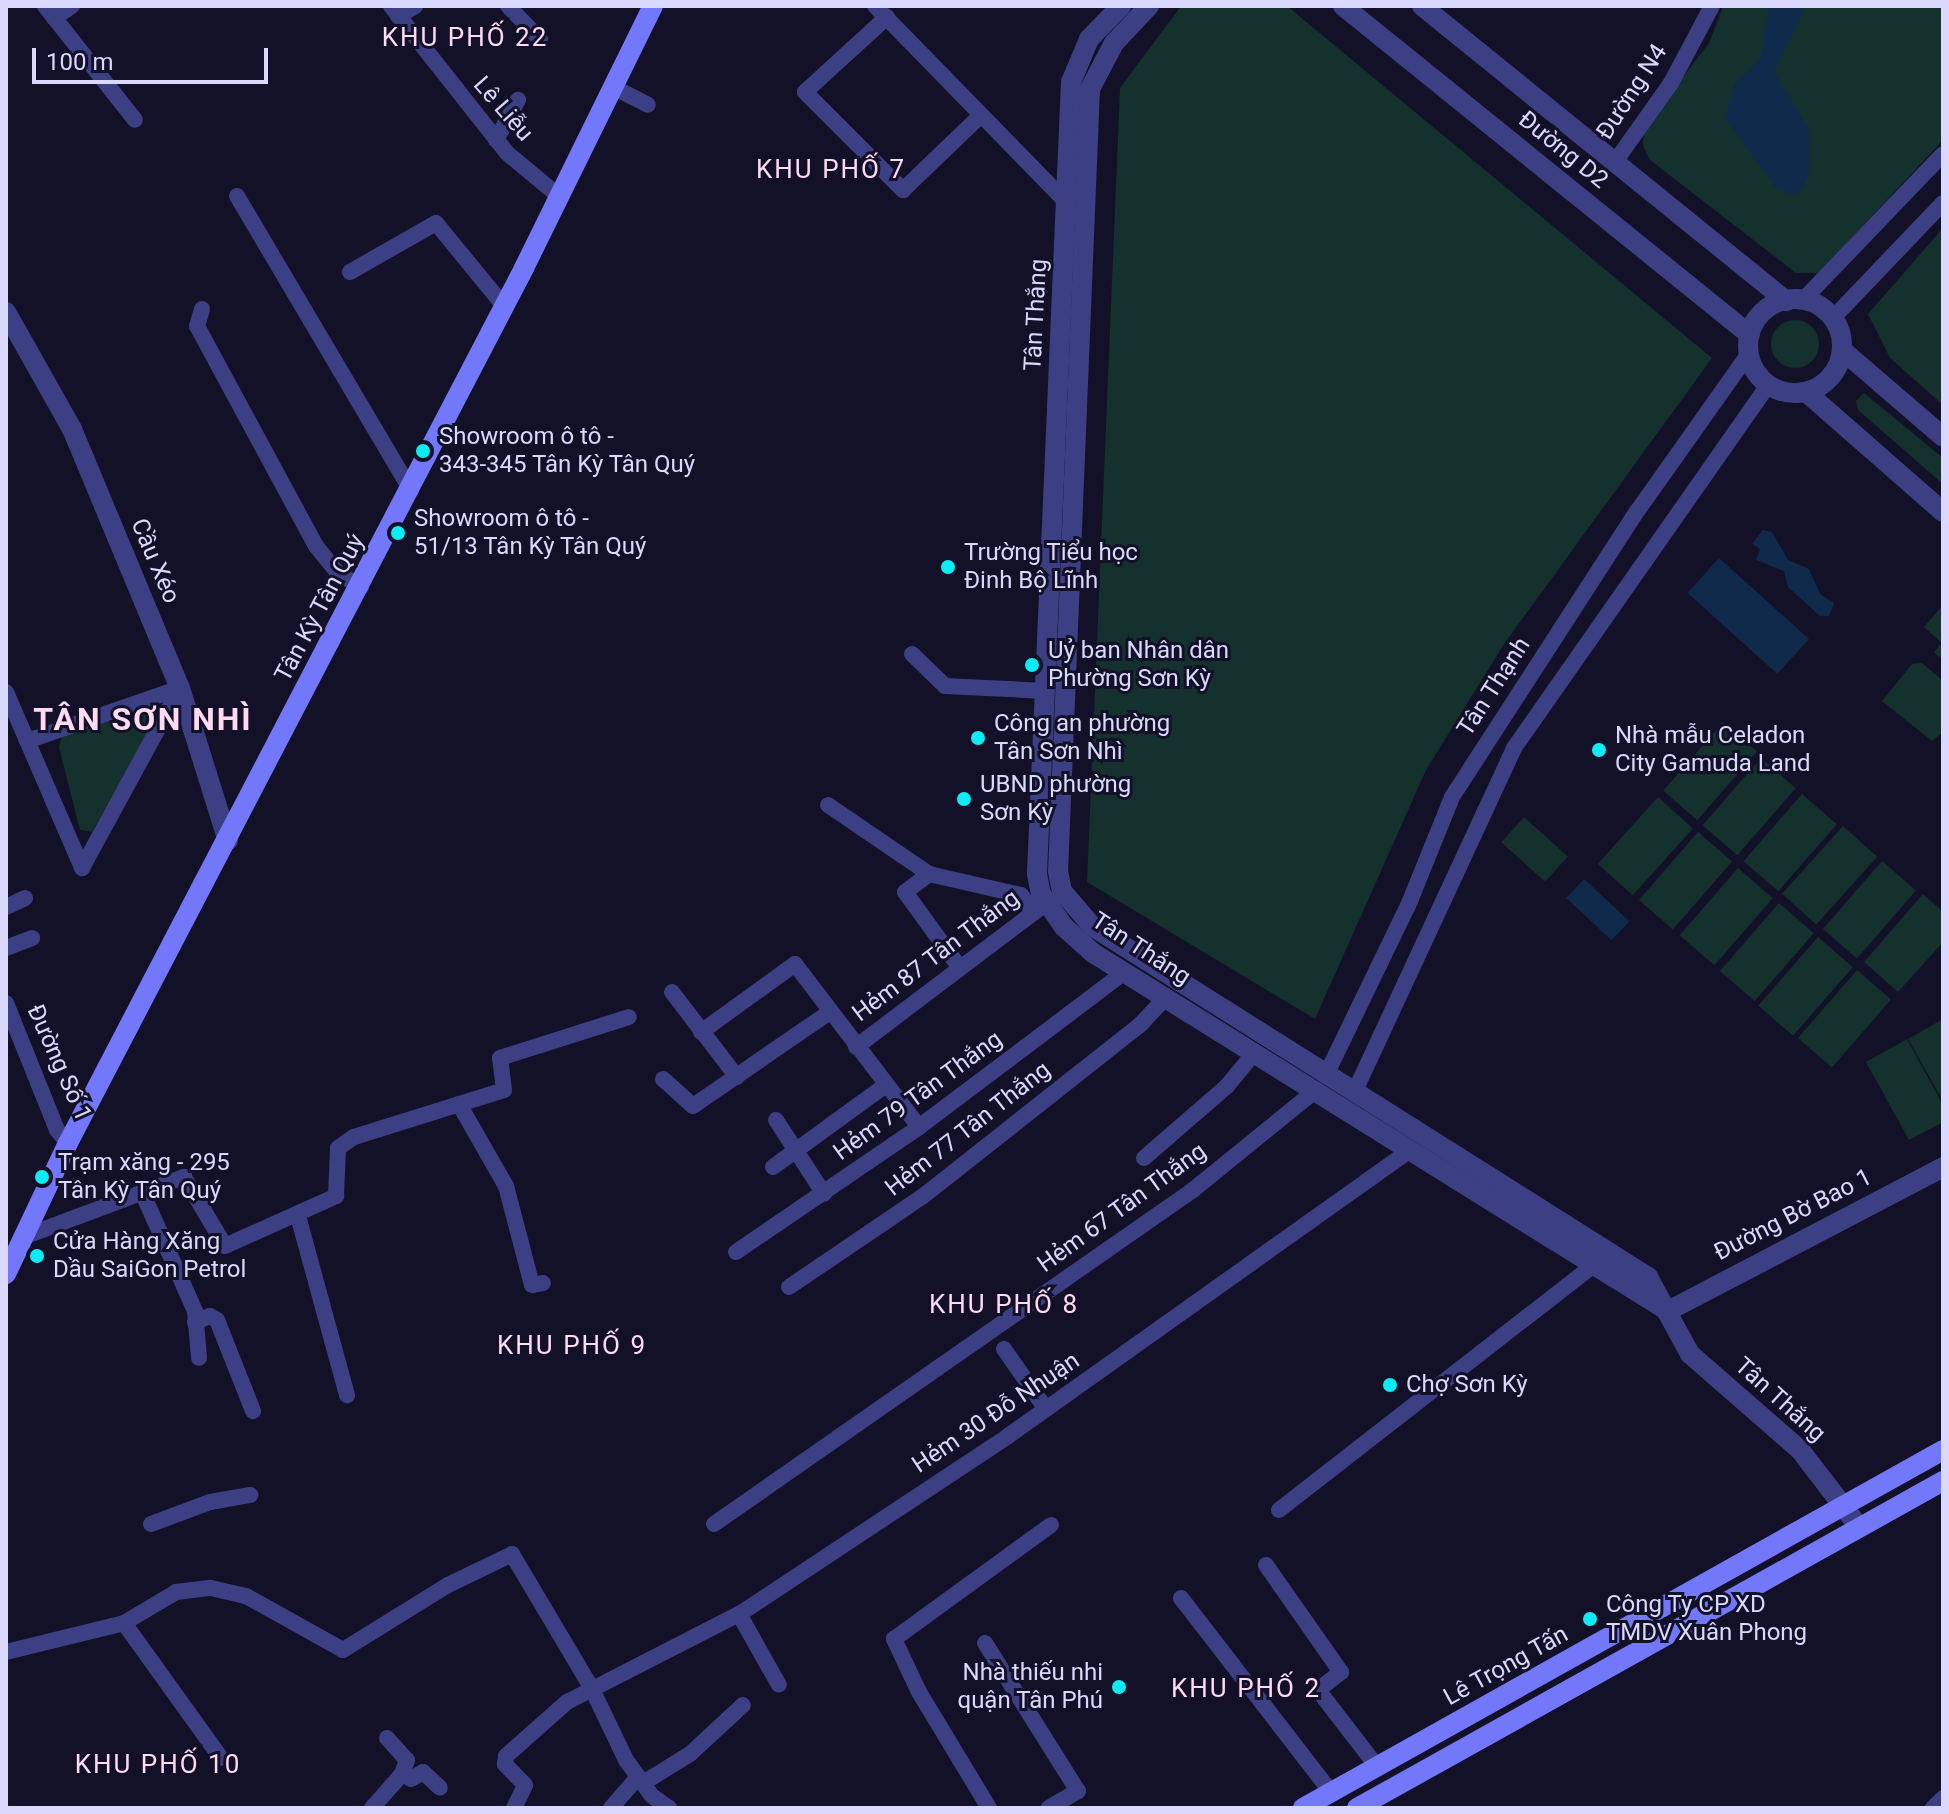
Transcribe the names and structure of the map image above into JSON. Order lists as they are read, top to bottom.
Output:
{
  "streets": {
    "main road": ["Tân Kỳ Tân Quý", "Lê Trọng Tấn"],
    "street": [
      "Đường N4",
      "Lê Liễu",
      "Đường D2",
      "Tân Thắng",
      "Cầu Xéo",
      "Tân Thạnh",
      "Hẻm 87 Tân Thắng",
      "Đường Số 1",
      "Hẻm 79 Tân Thắng",
      "Hẻm 77 Tân Thắng",
      "Hẻm 67 Tân Thắng",
      "Đường Bờ Bao 1",
      "Hẻm 30 Đỗ Nhuận"
    ]
  },
  "crossings": [
    ["Đường N4", "Đường D2"],
    ["Lê Liễu", "Tân Kỳ Tân Quý"],
    ["Đường D2", "Tân Thạnh"],
    ["Tân Thắng", "Tân Thạnh"],
    ["Tân Thắng", "Hẻm 87 Tân Thắng"],
    ["Tân Thắng", "Hẻm 79 Tân Thắng"],
    ["Tân Thắng", "Hẻm 77 Tân Thắng"],
    ["Tân Thắng", "Hẻm 67 Tân Thắng"],
    ["Tân Thắng", "Đường Bờ Bao 1"],
    ["Tân Thắng", "Hẻm 30 Đỗ Nhuận"],
    ["Tân Thắng", "Lê Trọng Tấn"],
    ["Cầu Xéo", "Tân Kỳ Tân Quý"],
    ["Tân Kỳ Tân Quý", "Đường Số 1"],
    ["Tân Thạnh", "Hẻm 67 Tân Thắng"]
  ],
  "districts": [
    "KHU PHỐ 22",
    "KHU PHỐ 7",
    "TÂN SƠN NHÌ",
    "KHU PHỐ 8",
    "KHU PHỐ 9",
    "KHU PHỐ 2",
    "KHU PHỐ 10"
  ],
  "places": [
    "Showroom ô tô - 343-345 Tân Kỳ Tân Quý",
    "Showroom ô tô - 51/13 Tân Kỳ Tân Quý",
    "Trường Tiểu học Đinh Bộ Lĩnh",
    "Uỷ ban Nhân dân Phường Sơn Kỳ",
    "Công an phường Tân Sơn Nhì",
    "Nhà mẫu Celadon City Gamuda Land",
    "UBND phường Sơn Kỳ",
    "Trạm xăng - 295 Tân Kỳ Tân Quý",
    "Cửa Hàng Xăng Dầu SaiGon Petrol",
    "Chợ Sơn Kỳ",
    "Công Ty CP XD TMDV Xuân Phong",
    "Nhà thiếu nhi quận Tân Phú"
  ],
  "scale_bar": "100 m"
}
